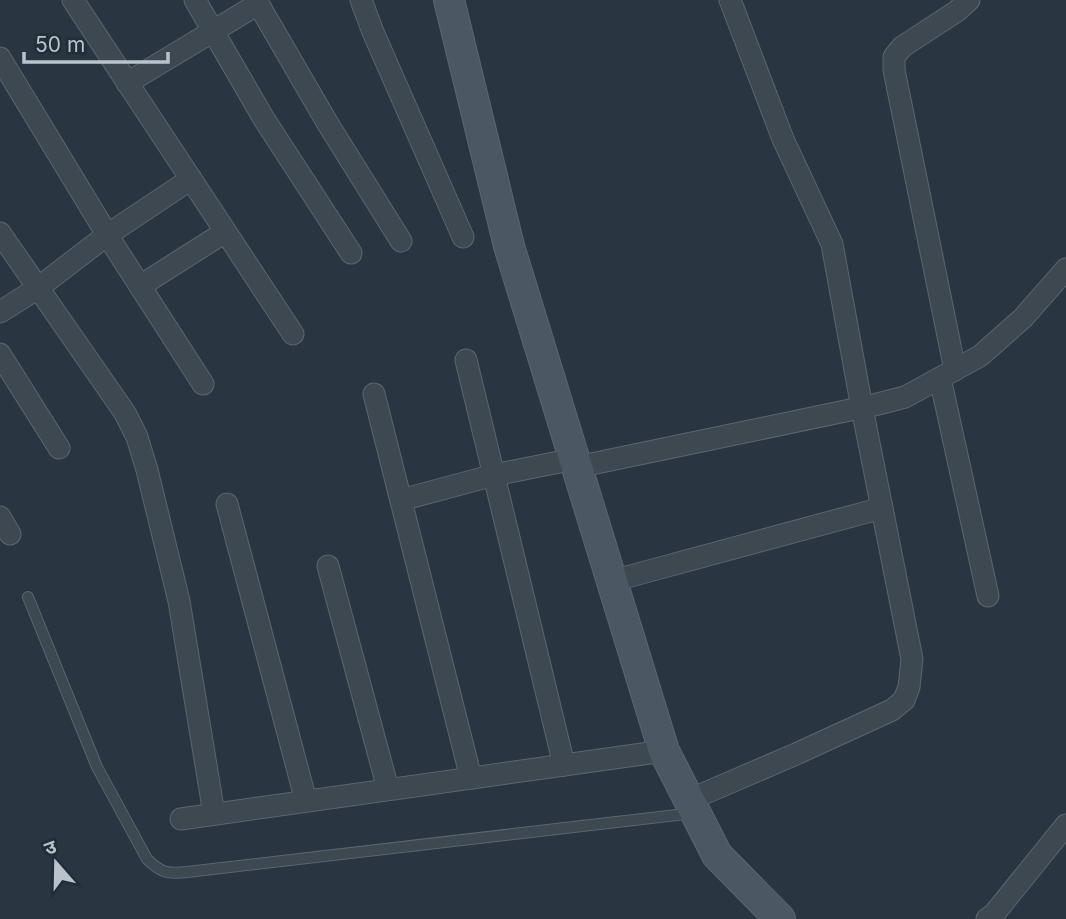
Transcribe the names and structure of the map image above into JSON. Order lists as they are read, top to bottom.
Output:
{
  "scale_bar": "50 m",
  "north": "top"
}
